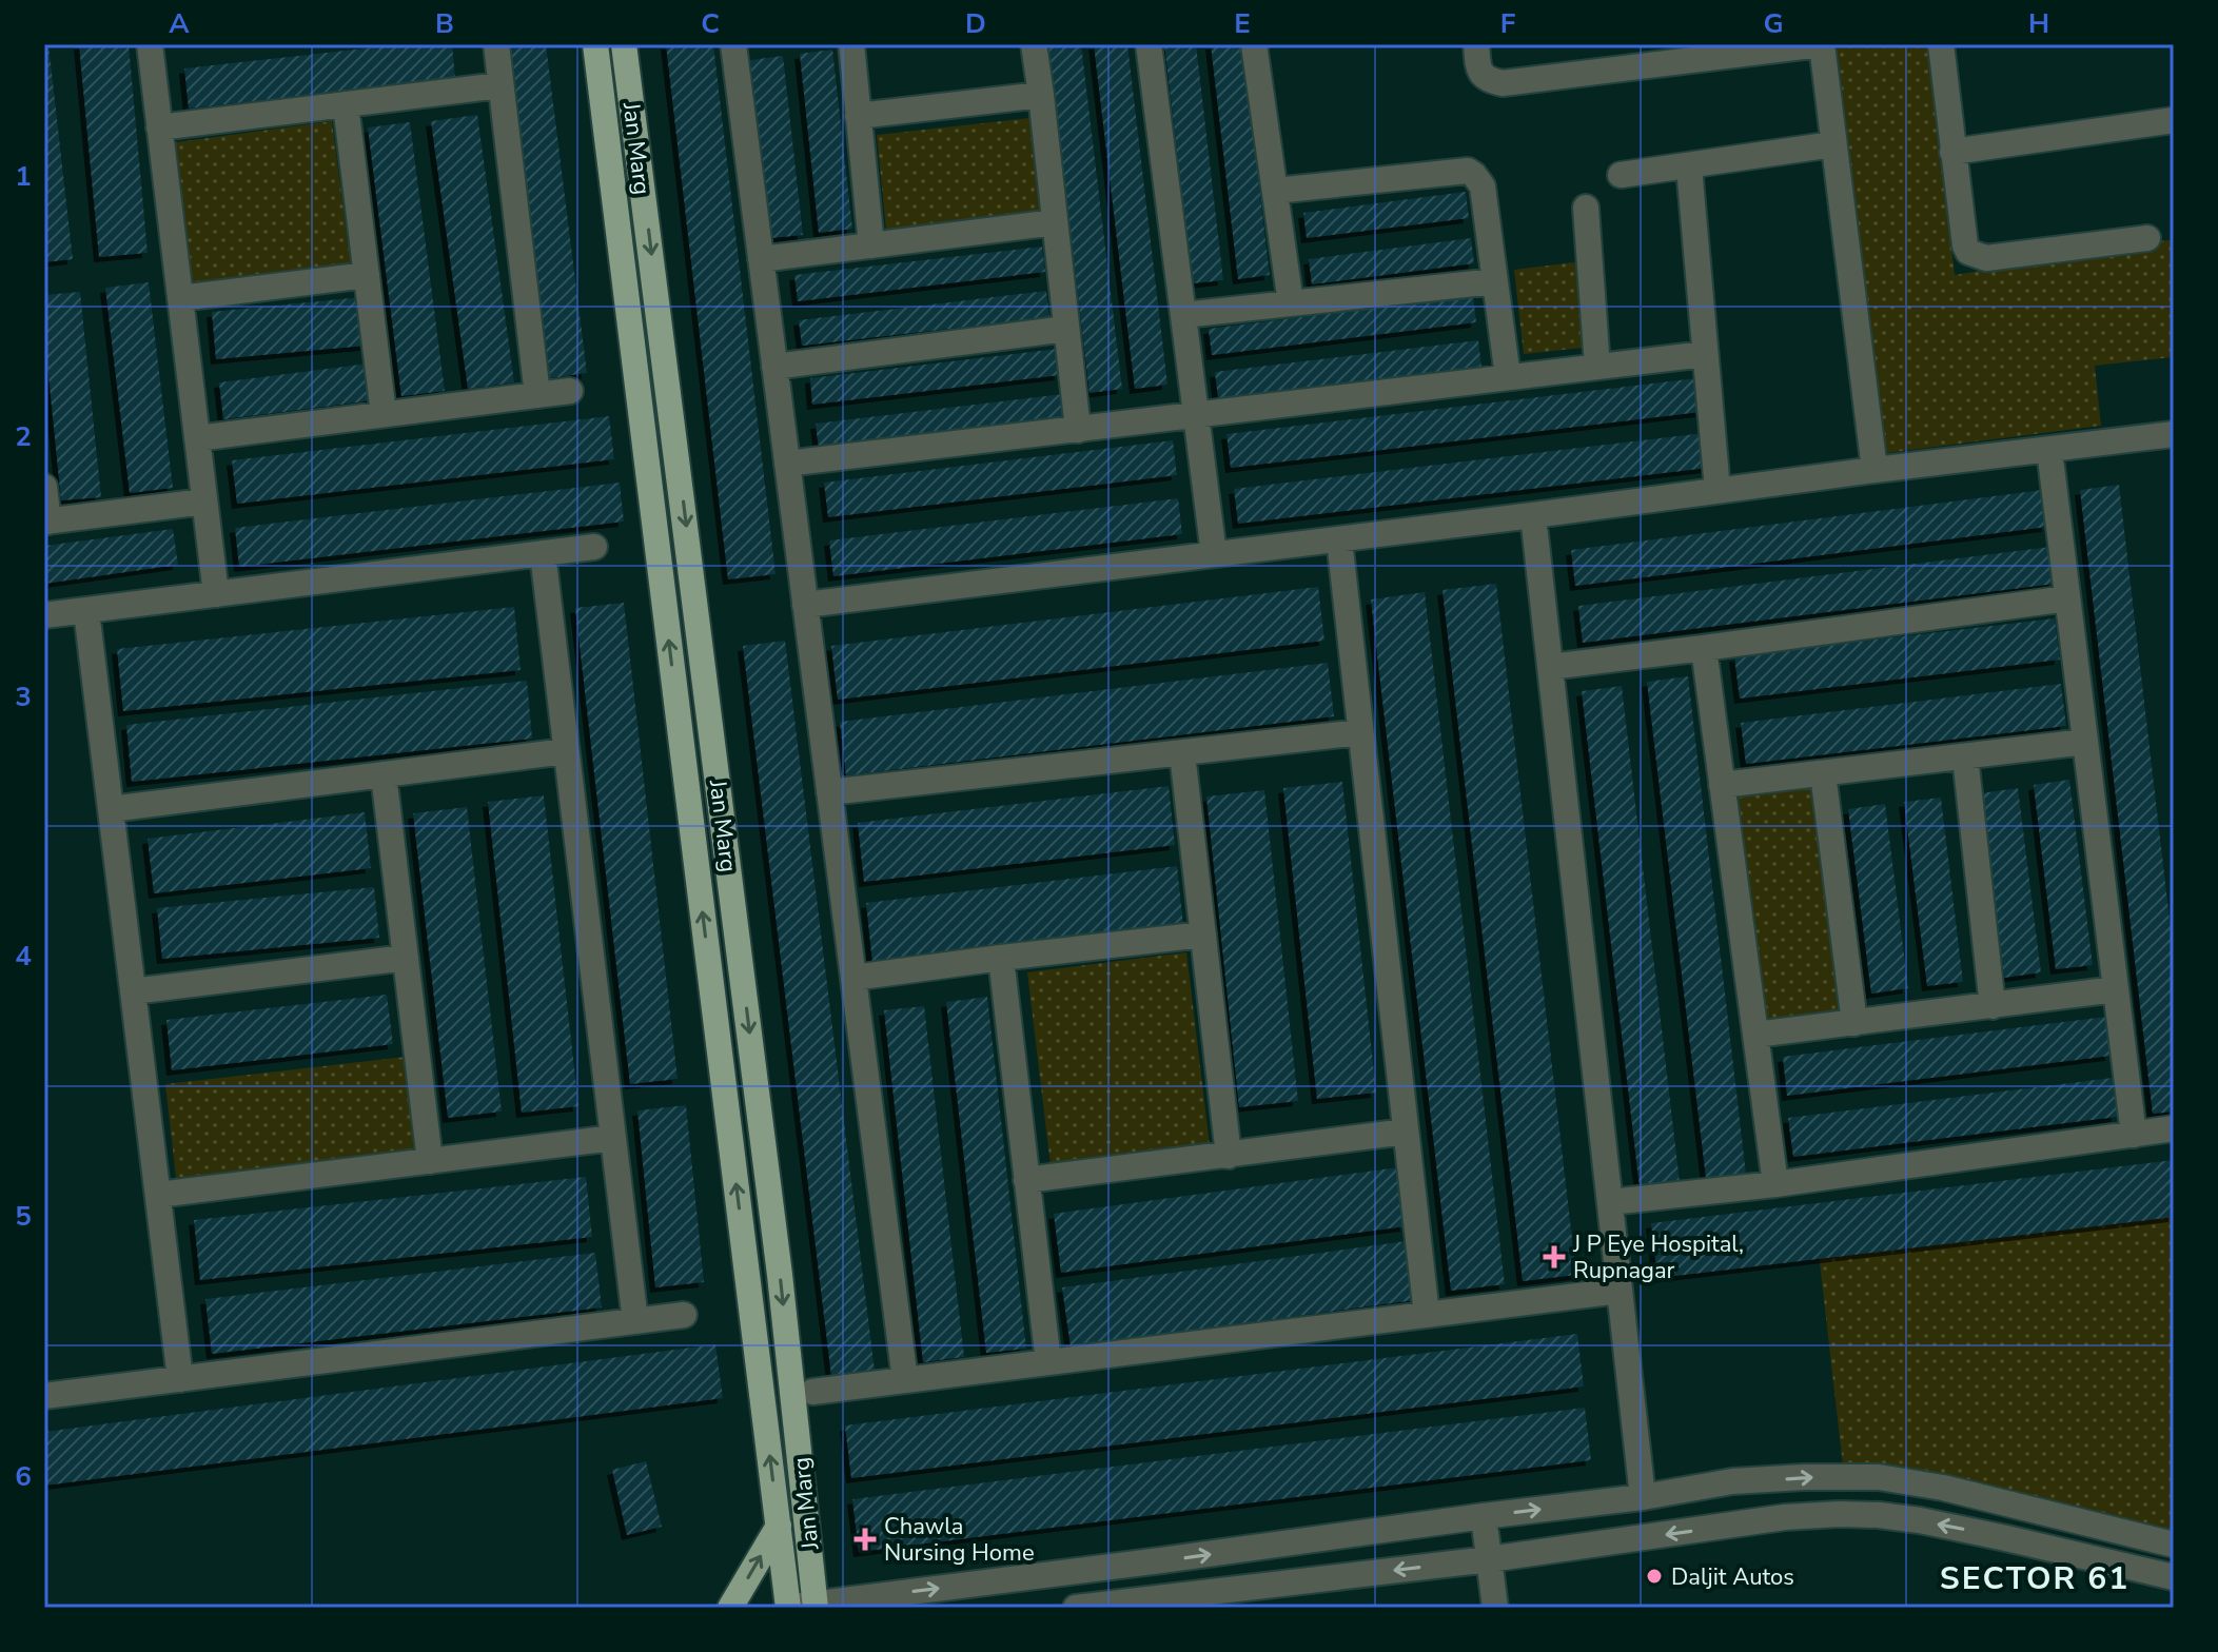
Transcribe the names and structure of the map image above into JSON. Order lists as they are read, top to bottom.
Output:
{
  "streets": {
    "main road": ["Jan Marg"]
  },
  "districts": ["SECTOR 61"],
  "places": {
    "health": ["J P Eye Hospital, Rupnagar", "Chawla Nursing Home"],
    "other": ["Daljit Autos"]
  },
  "grid": {
    "columns": [
      "A",
      "B",
      "C",
      "D",
      "E",
      "F",
      "G",
      "H"
    ],
    "rows": [
      "1",
      "2",
      "3",
      "4",
      "5",
      "6"
    ]
  }
}
